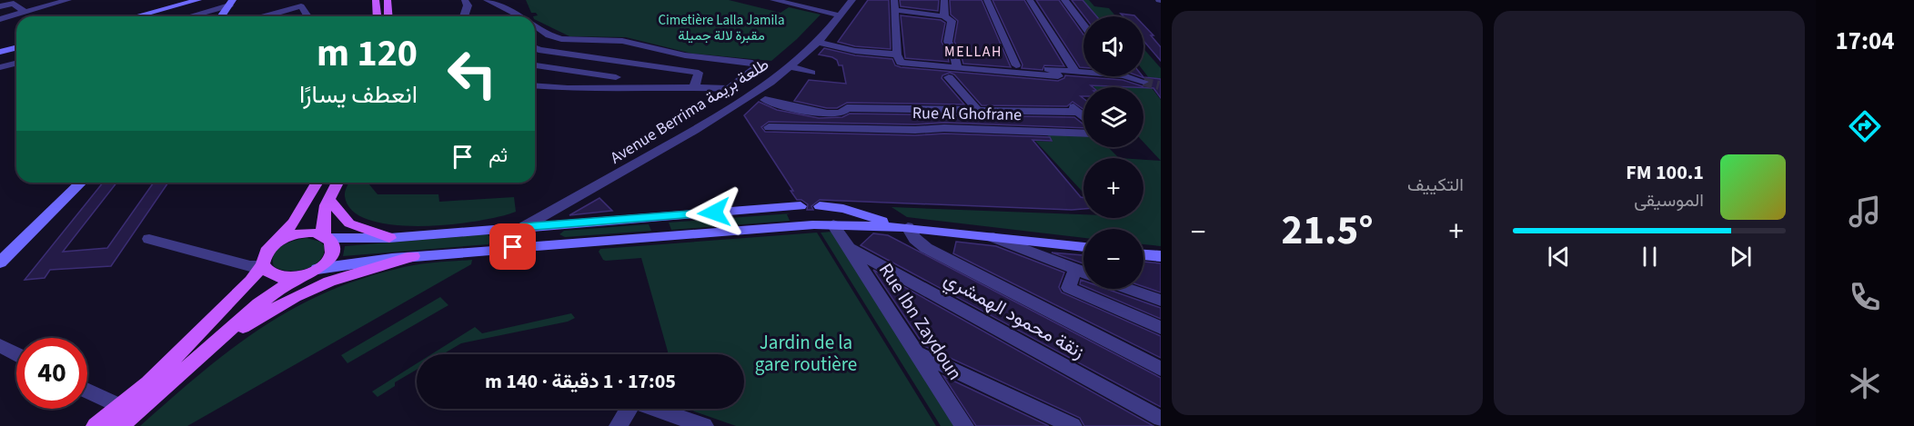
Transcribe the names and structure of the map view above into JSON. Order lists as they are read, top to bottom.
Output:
{
  "streets": {
    "street": [
      "Avenue Berrima طلعة بريمة",
      "Rue Al Ghofrane",
      "زنقة محمود الهمشري",
      "Rue Ibn Zaydoun"
    ]
  },
  "crossings": [
    ["زنقة محمود الهمشري", "Rue Ibn Zaydoun"]
  ],
  "districts": ["MELLAH"],
  "parks": ["Cimetière Lalla Jamila مقبرة لالة جميلة", "Jardin de la gare routière"],
  "page": {
    "tabs": "17:04",
    "tile": "التكييف",
    "map_buttons": ["+", "−"],
    "turn": ["120 m", "انعطف يسارًا"],
    "then": "ثم",
    "song": ["100.1 FM", "الموسيقى"],
    "heat": ["−", "21.5°", "+"],
    "limit": "40",
    "trip": "17:05 · 1 دقيقة · 140 m"
  }
}
